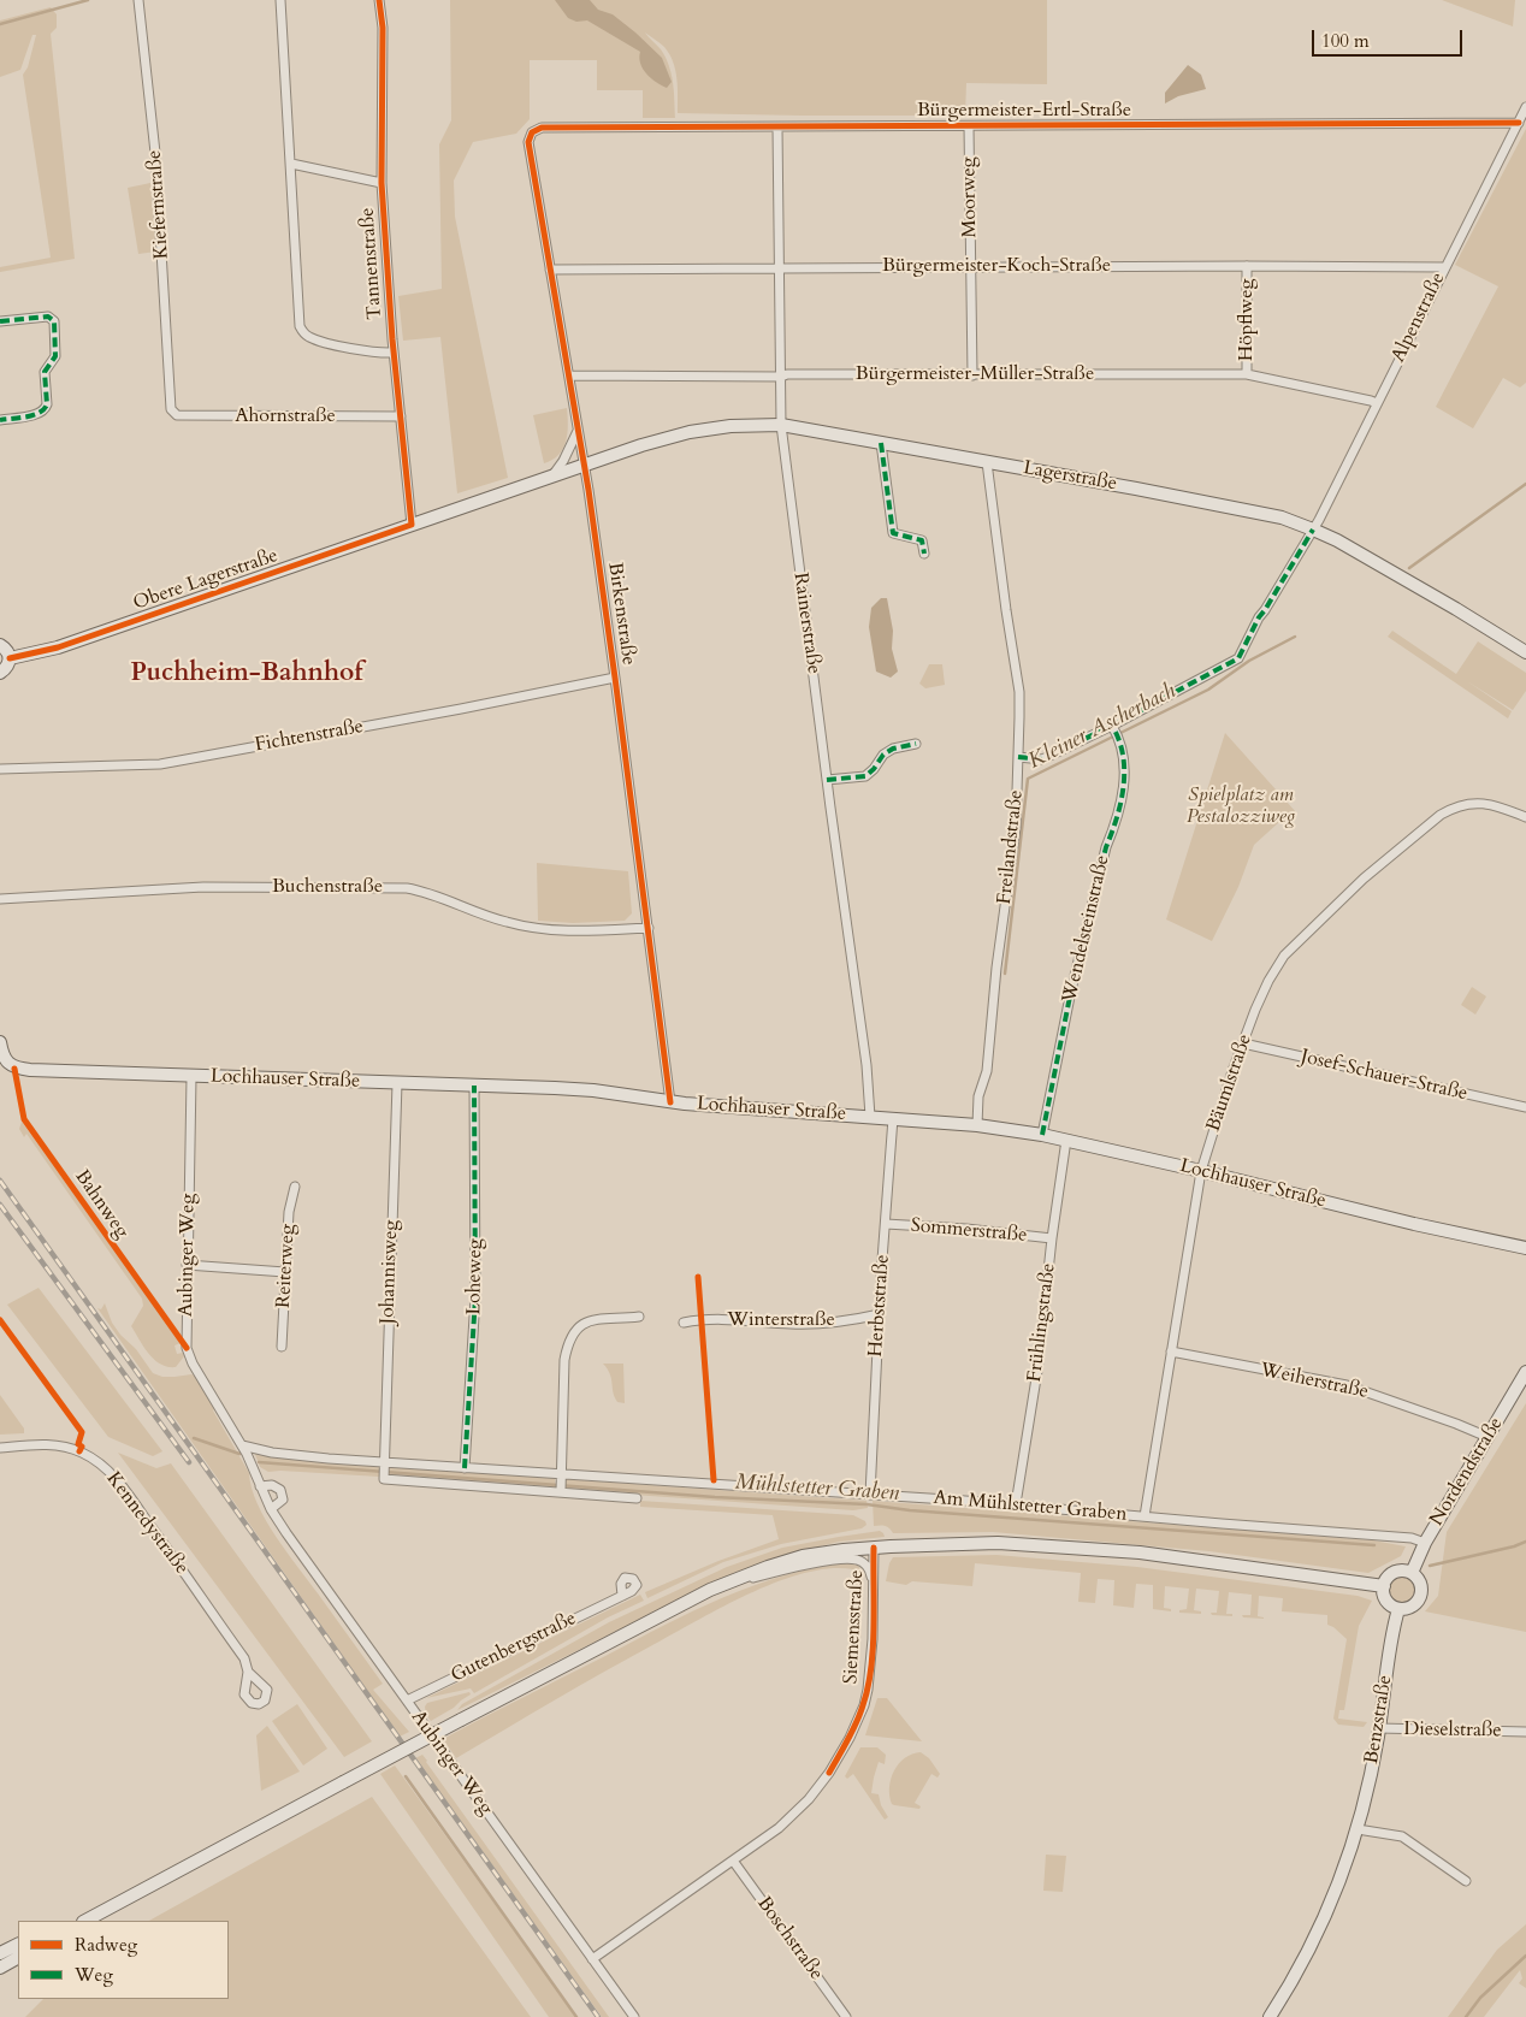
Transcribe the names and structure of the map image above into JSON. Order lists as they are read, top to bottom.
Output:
{
  "streets": {
    "street": [
      "Bürgermeister-Ertl-Straße",
      "Moorweg",
      "Kiefernstraße",
      "Tannenstraße",
      "Bürgermeister-Koch-Straße",
      "Alpenstraße",
      "Höpflweg",
      "Bürgermeister-Müller-Straße",
      "Ahornstraße",
      "Lagerstraße",
      "Obere Lagerstraße",
      "Birkenstraße",
      "Rainerstraße",
      "Fichtenstraße",
      "Freilandstraße",
      "Buchenstraße",
      "Wendelsteinstraße",
      "Josef-Schauer-Straße",
      "Lochhauser Straße",
      "Bäumlstraße",
      "Sommerstraße",
      "Aubinger Weg",
      "Reiterweg",
      "Johannisweg",
      "Loheweg",
      "Herbststraße",
      "Winterstraße",
      "Frühlingstraße",
      "Weiherstraße",
      "Nordendstraße",
      "Am Mühlstetter Graben",
      "Kennedystraße",
      "Siemensstraße",
      "Gutenbergstraße",
      "Benzstraße",
      "Dieselstraße",
      "Boschstraße"
    ],
    "cycle path": ["Bahnweg"]
  },
  "crossings": [
    ["Bürgermeister-Ertl-Straße", "Moorweg"],
    ["Bürgermeister-Ertl-Straße", "Alpenstraße"],
    ["Bürgermeister-Ertl-Straße", "Birkenstraße"],
    ["Bürgermeister-Ertl-Straße", "Rainerstraße"],
    ["Moorweg", "Bürgermeister-Koch-Straße"],
    ["Moorweg", "Bürgermeister-Müller-Straße"],
    ["Kiefernstraße", "Ahornstraße"],
    ["Tannenstraße", "Ahornstraße"],
    ["Tannenstraße", "Obere Lagerstraße"],
    ["Bürgermeister-Koch-Straße", "Alpenstraße"],
    ["Bürgermeister-Koch-Straße", "Höpflweg"],
    ["Bürgermeister-Koch-Straße", "Birkenstraße"],
    ["Bürgermeister-Koch-Straße", "Rainerstraße"],
    ["Alpenstraße", "Bürgermeister-Müller-Straße"],
    ["Alpenstraße", "Lagerstraße"],
    ["Alpenstraße", "Freilandstraße"],
    ["Alpenstraße", "Wendelsteinstraße"],
    ["Höpflweg", "Bürgermeister-Müller-Straße"],
    ["Bürgermeister-Müller-Straße", "Birkenstraße"],
    ["Bürgermeister-Müller-Straße", "Rainerstraße"],
    ["Lagerstraße", "Obere Lagerstraße"],
    ["Lagerstraße", "Birkenstraße"],
    ["Lagerstraße", "Rainerstraße"],
    ["Lagerstraße", "Freilandstraße"],
    ["Obere Lagerstraße", "Birkenstraße"],
    ["Birkenstraße", "Fichtenstraße"],
    ["Birkenstraße", "Buchenstraße"],
    ["Birkenstraße", "Lochhauser Straße"],
    ["Rainerstraße", "Lochhauser Straße"],
    ["Freilandstraße", "Lochhauser Straße"],
    ["Wendelsteinstraße", "Lochhauser Straße"],
    ["Josef-Schauer-Straße", "Bäumlstraße"],
    ["Lochhauser Straße", "Bäumlstraße"],
    ["Lochhauser Straße", "Aubinger Weg"],
    ["Lochhauser Straße", "Johannisweg"],
    ["Lochhauser Straße", "Loheweg"],
    ["Lochhauser Straße", "Herbststraße"],
    ["Lochhauser Straße", "Frühlingstraße"],
    ["Bäumlstraße", "Weiherstraße"],
    ["Bäumlstraße", "Am Mühlstetter Graben"],
    ["Sommerstraße", "Herbststraße"],
    ["Sommerstraße", "Frühlingstraße"],
    ["Aubinger Weg", "Am Mühlstetter Graben"],
    ["Aubinger Weg", "Siemensstraße"],
    ["Aubinger Weg", "Gutenbergstraße"],
    ["Johannisweg", "Am Mühlstetter Graben"],
    ["Loheweg", "Am Mühlstetter Graben"],
    ["Herbststraße", "Winterstraße"],
    ["Herbststraße", "Am Mühlstetter Graben"],
    ["Frühlingstraße", "Am Mühlstetter Graben"],
    ["Weiherstraße", "Nordendstraße"],
    ["Nordendstraße", "Am Mühlstetter Graben"],
    ["Nordendstraße", "Benzstraße"],
    ["Siemensstraße", "Boschstraße"],
    ["Benzstraße", "Dieselstraße"]
  ],
  "districts": ["Puchheim-Bahnhof"],
  "water": ["Kleiner Ascherbach", "Mühlstetter Graben"],
  "parks": ["Spielplatz am Pestalozziweg"],
  "legend": ["Radweg", "Weg"],
  "scale_bar": "100 m"
}
